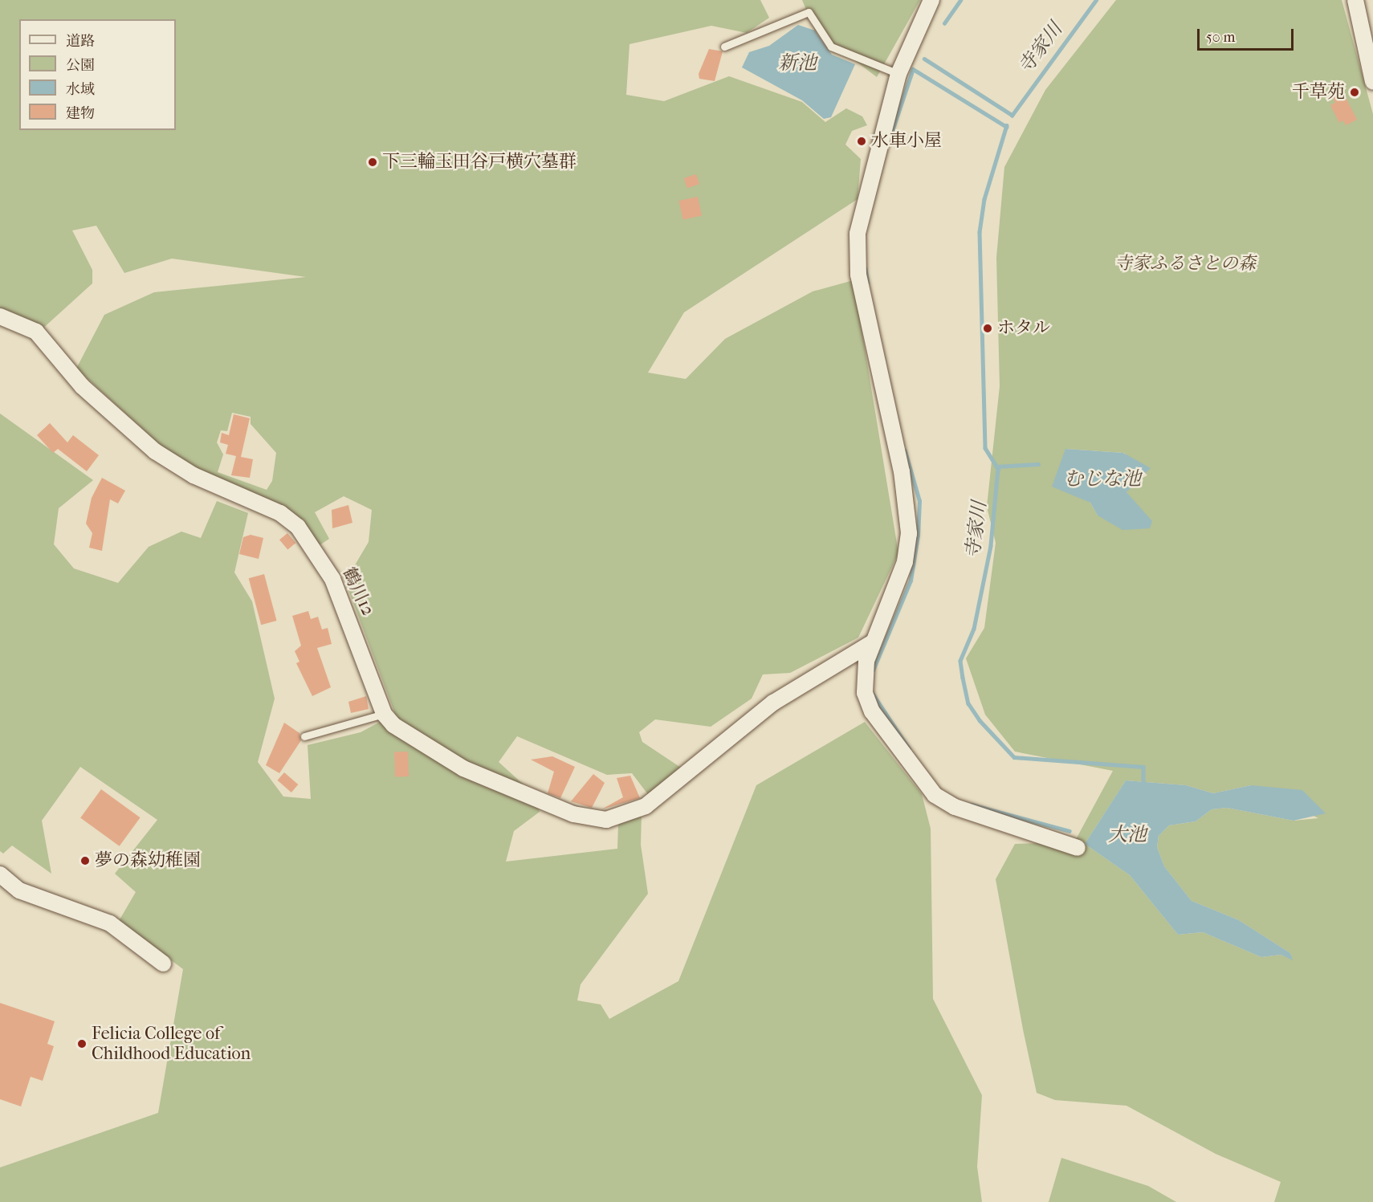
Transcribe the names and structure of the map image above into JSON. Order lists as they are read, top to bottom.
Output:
{
  "streets": {
    "street": ["鶴川12"]
  },
  "water": [
    "寺家川",
    "新池",
    "むじな池",
    "大池"
  ],
  "parks": ["寺家ふるさとの森"],
  "places": [
    "千草苑",
    "水車小屋",
    "下三輪玉田谷戸横穴墓群",
    "ホタル",
    "夢の森幼稚園",
    "Felicia College of Childhood Education"
  ],
  "legend": [
    "道路",
    "公園",
    "水域",
    "建物"
  ],
  "scale_bar": "50 m"
}
